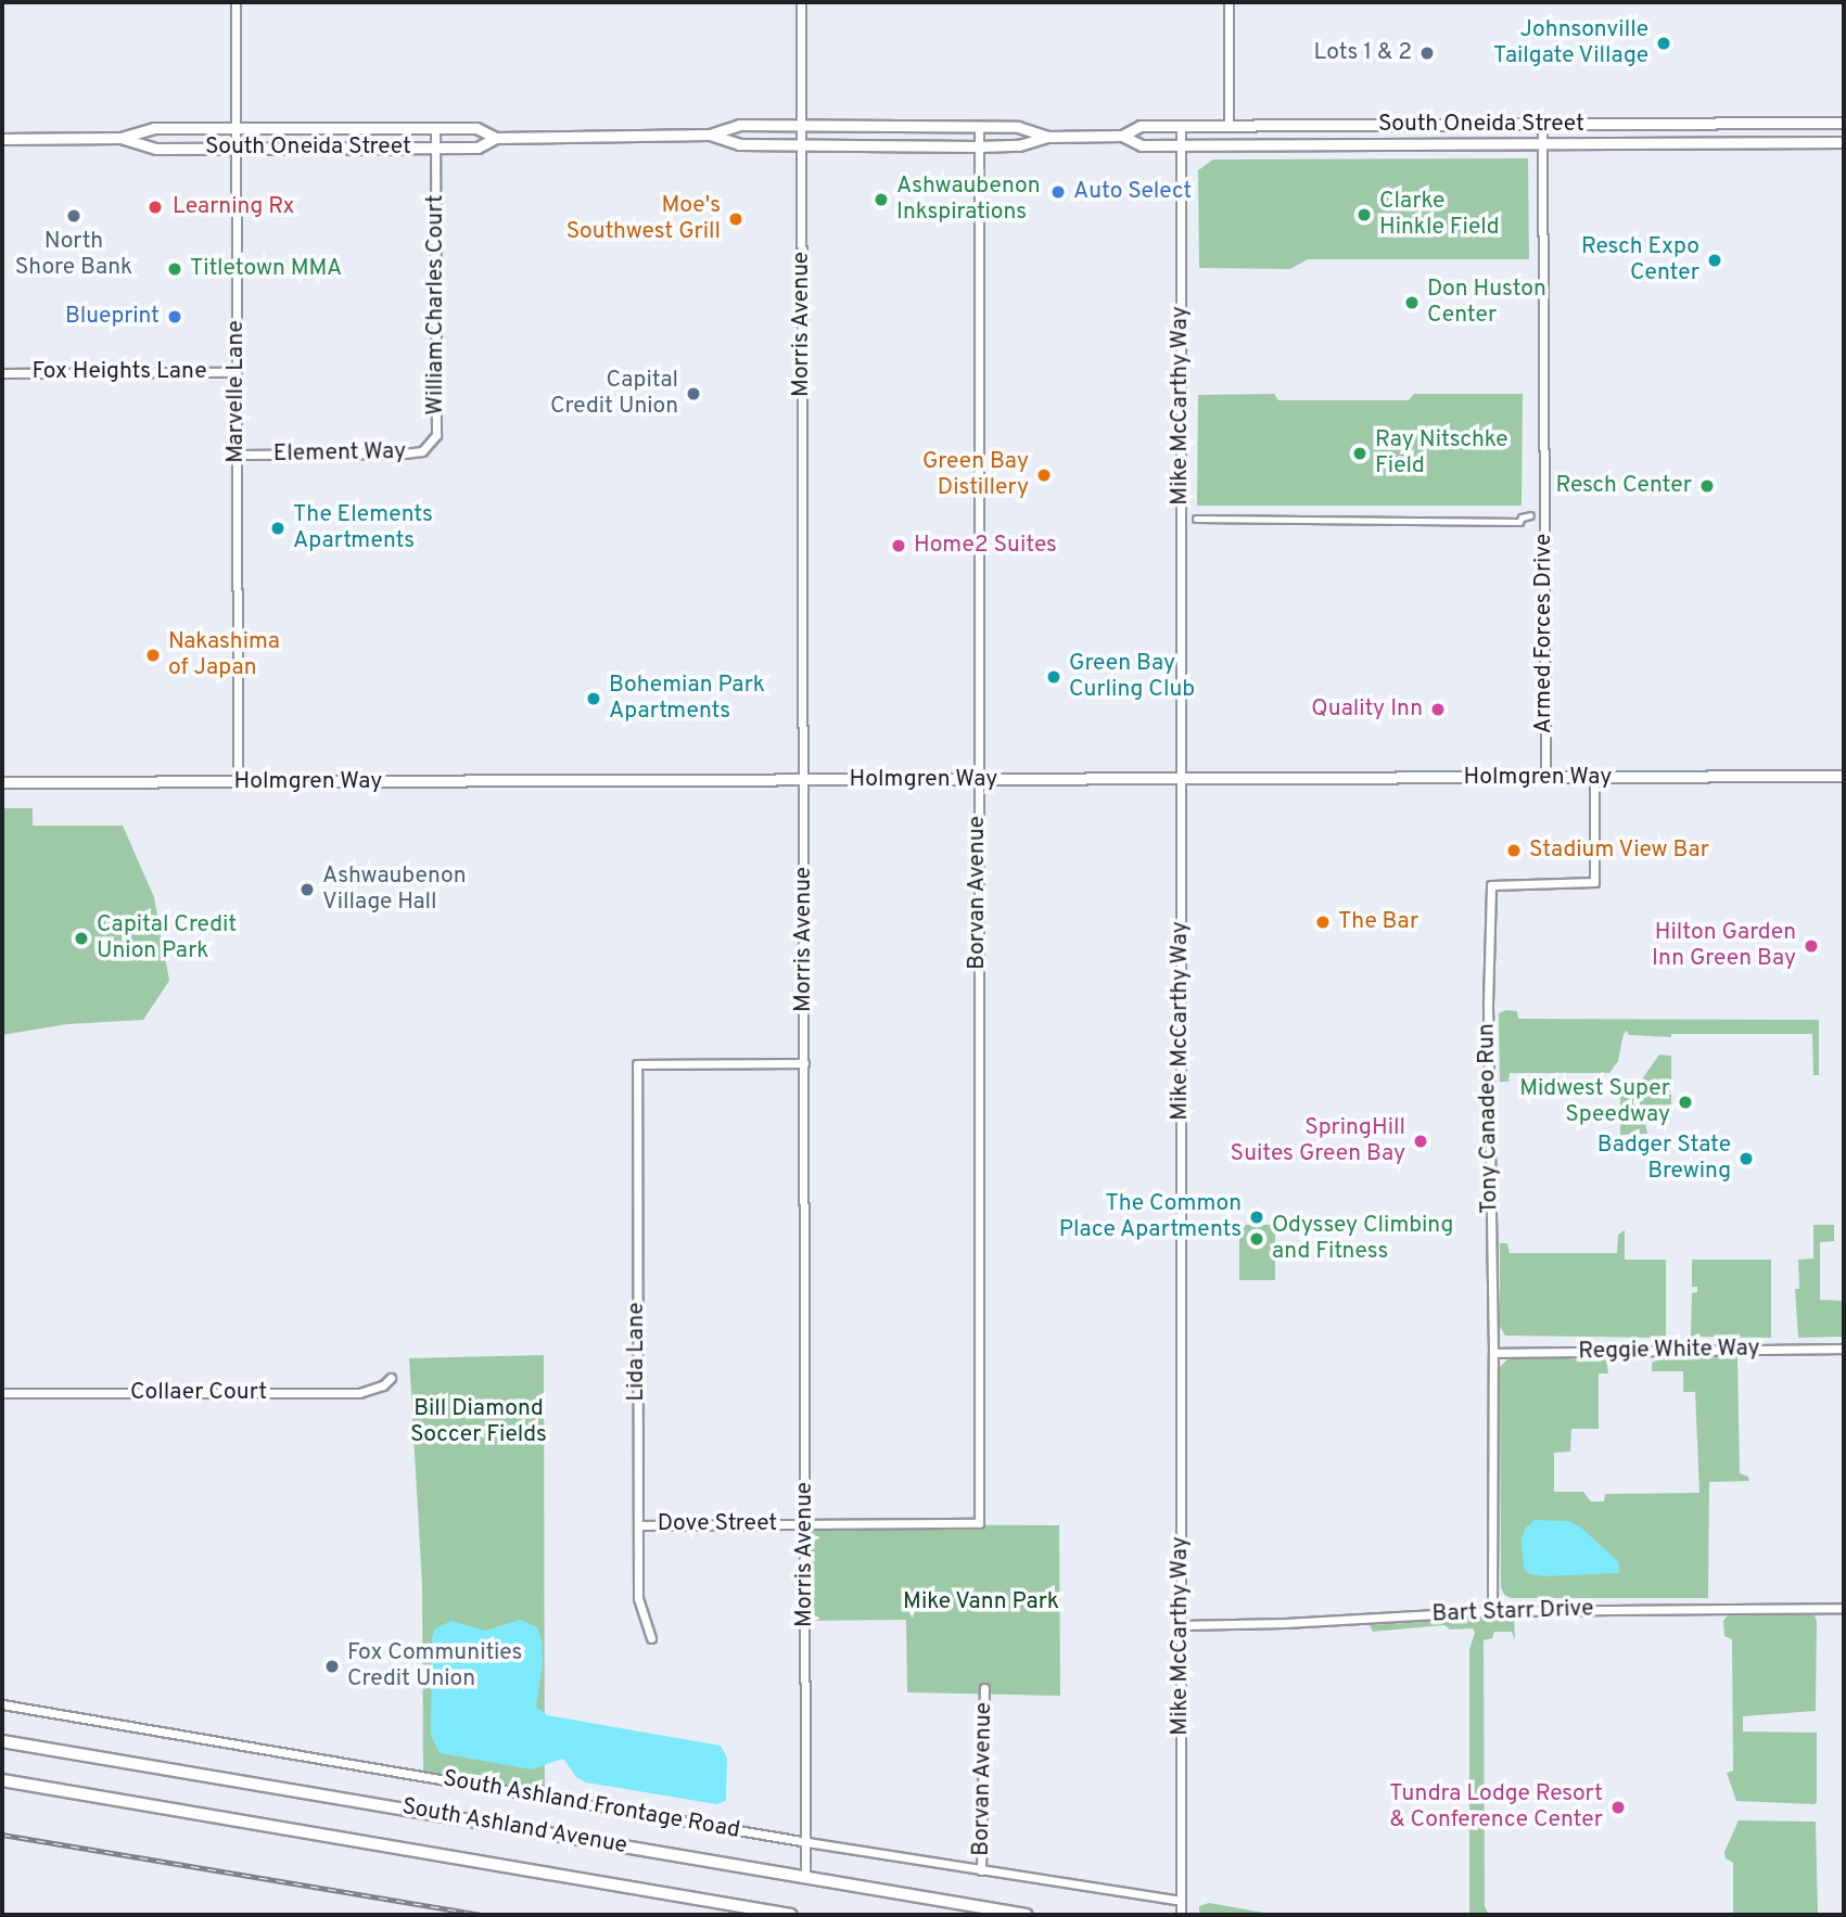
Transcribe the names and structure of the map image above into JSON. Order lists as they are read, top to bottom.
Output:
{
  "streets": {
    "main road": ["South Ashland Avenue"],
    "street": [
      "South Oneida Street",
      "William Charles Court",
      "Morris Avenue",
      "Fox Heights Lane",
      "Marvelle Lane",
      "Mike McCarthy Way",
      "Element Way",
      "Armed Forces Drive",
      "Holmgren Way",
      "Borvan Avenue",
      "Tony Canadeo Run",
      "Reggie White Way",
      "Lida Lane",
      "Collaer Court",
      "Dove Street",
      "Bart Starr Drive",
      "South Ashland Frontage Road"
    ]
  },
  "crossings": [
    ["South Oneida Street", "William Charles Court"],
    ["South Oneida Street", "Morris Avenue"],
    ["South Oneida Street", "Marvelle Lane"],
    ["South Oneida Street", "Mike McCarthy Way"],
    ["South Oneida Street", "Armed Forces Drive"],
    ["South Oneida Street", "Borvan Avenue"],
    ["William Charles Court", "Element Way"],
    ["Morris Avenue", "Holmgren Way"],
    ["Morris Avenue", "Lida Lane"],
    ["Morris Avenue", "Dove Street"],
    ["Morris Avenue", "South Ashland Frontage Road"],
    ["Morris Avenue", "South Ashland Avenue"],
    ["Fox Heights Lane", "Marvelle Lane"],
    ["Marvelle Lane", "Element Way"],
    ["Marvelle Lane", "Holmgren Way"],
    ["Mike McCarthy Way", "Holmgren Way"],
    ["Mike McCarthy Way", "Bart Starr Drive"],
    ["Mike McCarthy Way", "South Ashland Frontage Road"],
    ["Armed Forces Drive", "Holmgren Way"],
    ["Holmgren Way", "Borvan Avenue"],
    ["Holmgren Way", "Tony Canadeo Run"],
    ["Borvan Avenue", "Dove Street"],
    ["Borvan Avenue", "South Ashland Frontage Road"],
    ["Tony Canadeo Run", "Reggie White Way"],
    ["Tony Canadeo Run", "Bart Starr Drive"],
    ["Lida Lane", "Dove Street"]
  ],
  "parks": ["Bill Diamond Soccer Fields", "Mike Vann Park"],
  "places": [
    "Johnsonville Tailgate Village",
    "Lots 1 & 2",
    "Auto Select",
    "Ashwaubenon Inkspirations",
    "Learning Rx",
    "Clarke Hinkle Field",
    "North Shore Bank",
    "Moe's Southwest Grill",
    "Resch Expo Center",
    "Titletown MMA",
    "Don Huston Center",
    "Blueprint",
    "Capital Credit Union",
    "Ray Nitschke Field",
    "Green Bay Distillery",
    "Resch Center",
    "The Elements Apartments",
    "Home2 Suites",
    "Nakashima of Japan",
    "Green Bay Curling Club",
    "Bohemian Park Apartments",
    "Quality Inn",
    "Stadium View Bar",
    "Ashwaubenon Village Hall",
    "The Bar",
    "Capital Credit Union Park",
    "Hilton Garden Inn Green Bay",
    "Midwest Super Speedway",
    "SpringHill Suites Green Bay",
    "Badger State Brewing",
    "The Common Place Apartments",
    "Odyssey Climbing and Fitness",
    "Fox Communities Credit Union",
    "Tundra Lodge Resort & Conference Center"
  ]
}
